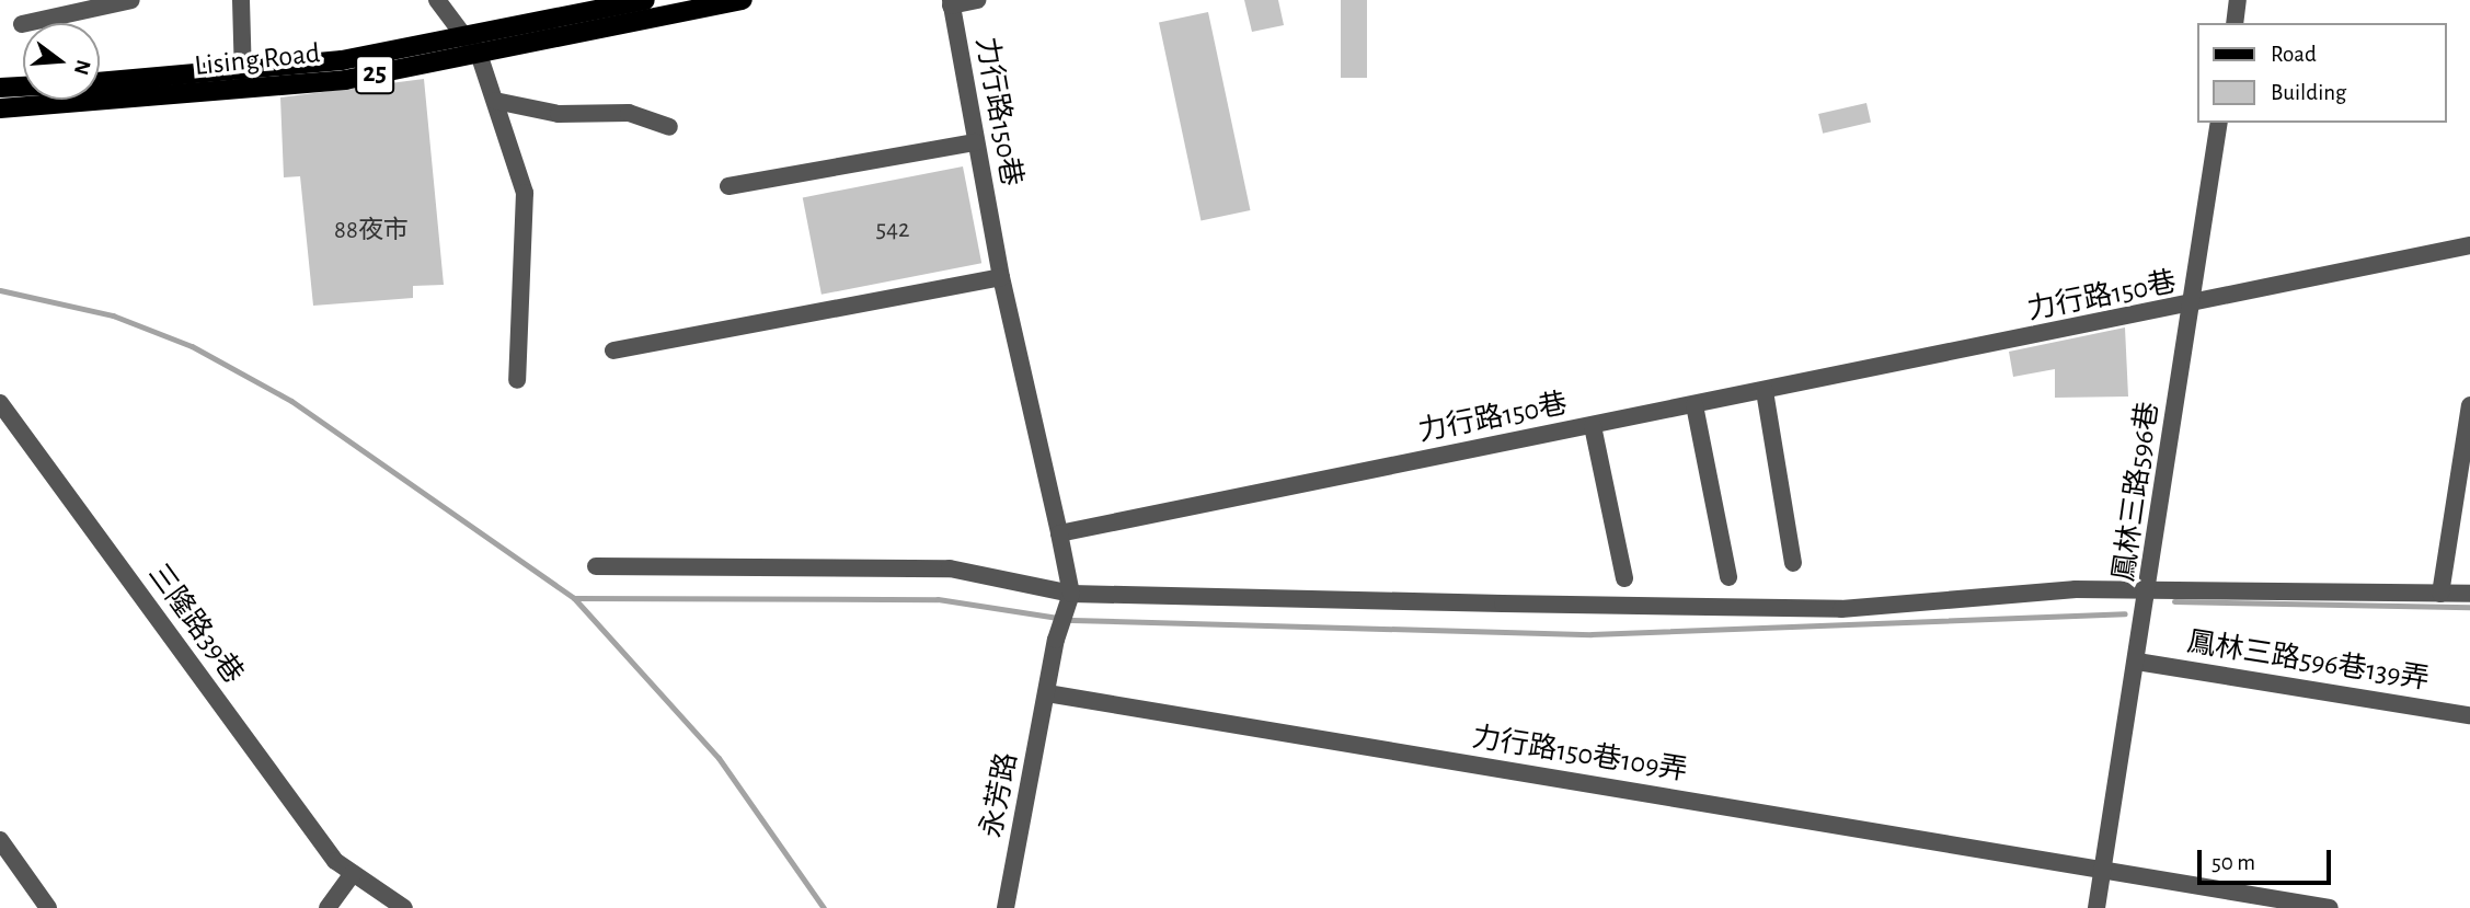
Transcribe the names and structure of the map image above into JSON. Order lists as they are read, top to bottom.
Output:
{
  "streets": {
    "main road": ["Lising Road", "25"],
    "street": [
      "力行路150巷",
      "鳳林三路596巷",
      "三隆路39巷",
      "鳳林三路596巷139弄",
      "力行路150巷109弄",
      "永芳路"
    ]
  },
  "crossings": [
    ["力行路150巷", "鳳林三路596巷"],
    ["鳳林三路596巷", "鳳林三路596巷139弄"],
    ["鳳林三路596巷", "力行路150巷109弄"],
    ["力行路150巷109弄", "永芳路"]
  ],
  "house_numbers": ["542", "88夜市"],
  "legend": ["Road", "Building"],
  "scale_bar": "50 m",
  "north": "right"
}
